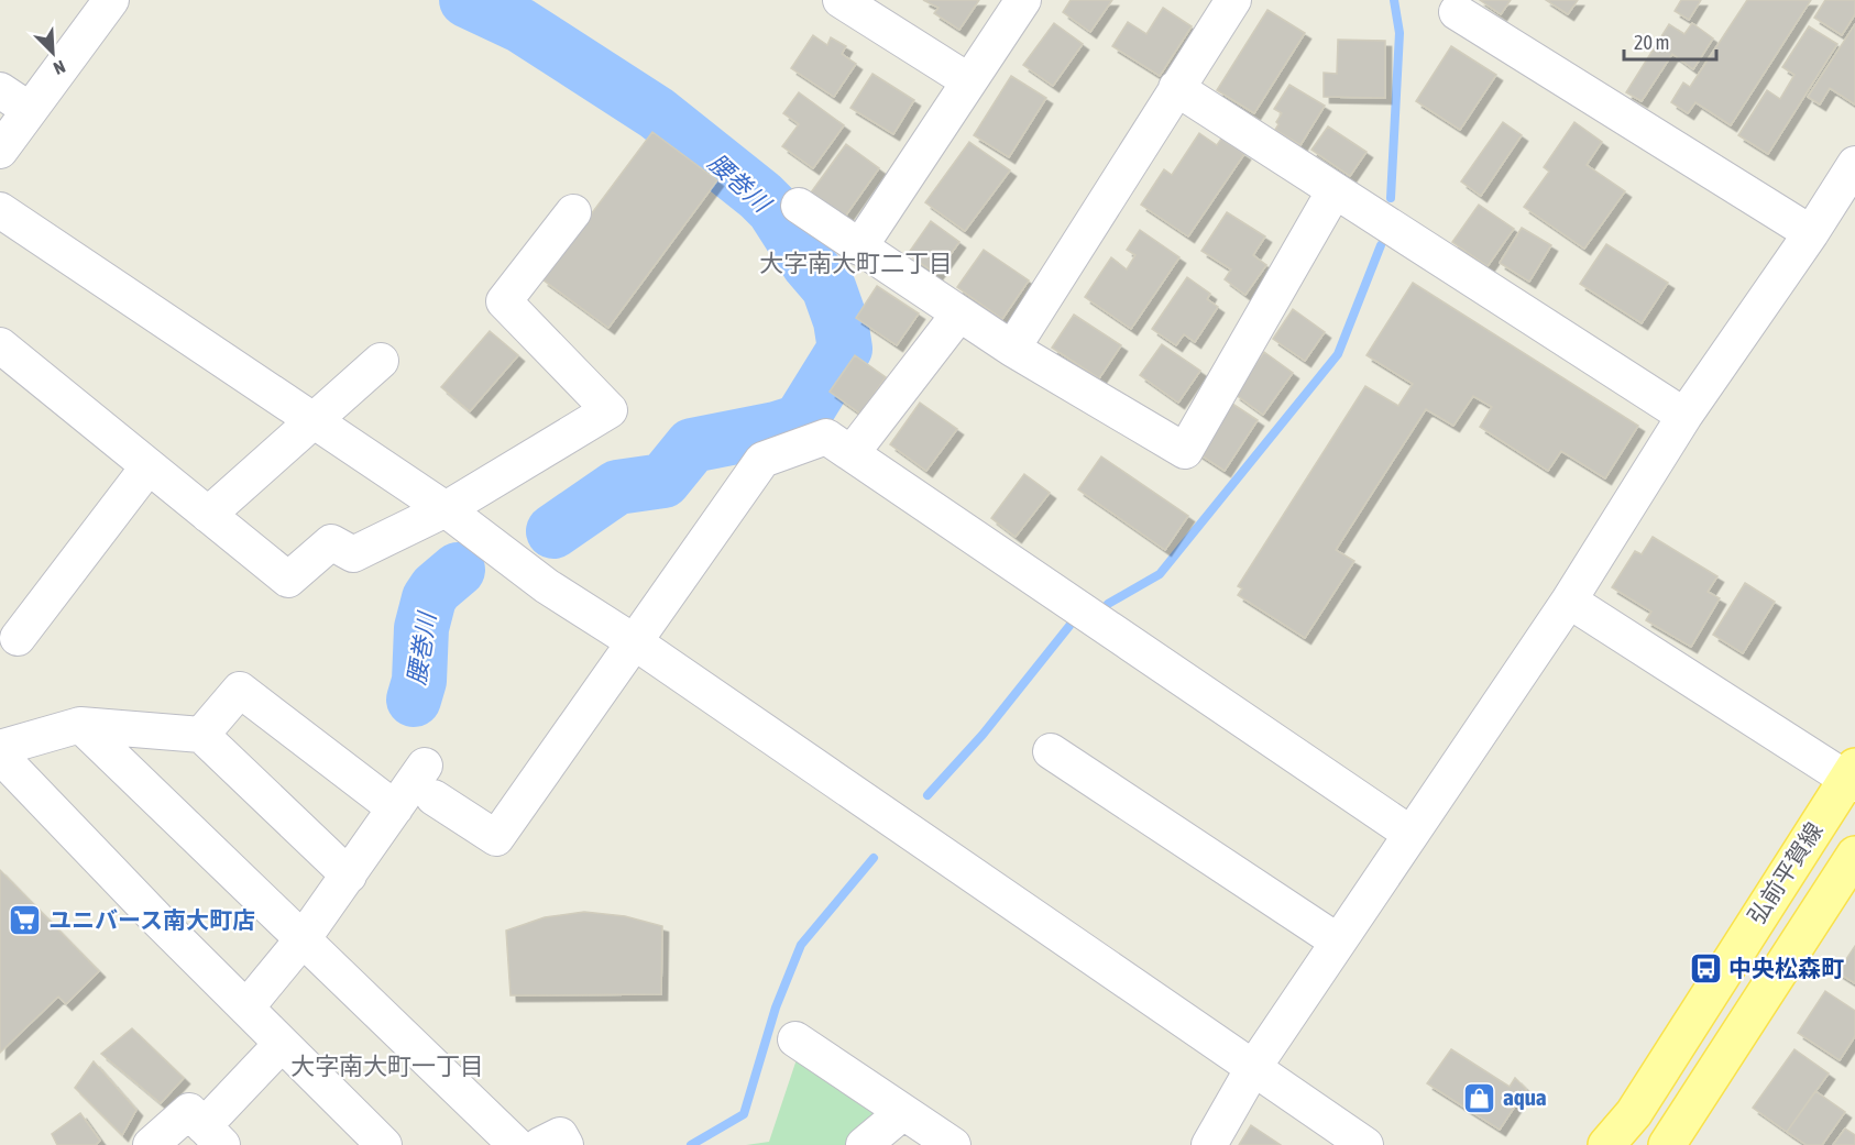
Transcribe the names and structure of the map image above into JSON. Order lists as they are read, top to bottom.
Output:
{
  "streets": {
    "main road": ["弘前平賀線"]
  },
  "districts": ["大字南大町二丁目", "大字南大町一丁目"],
  "water": ["腰巻川"],
  "places": {
    "supermarket": ["ユニバース南大町店"],
    "bus stop": ["中央松森町"],
    "shop": ["aqua"]
  },
  "scale_bar": "20 m",
  "north": "bottom right"
}
